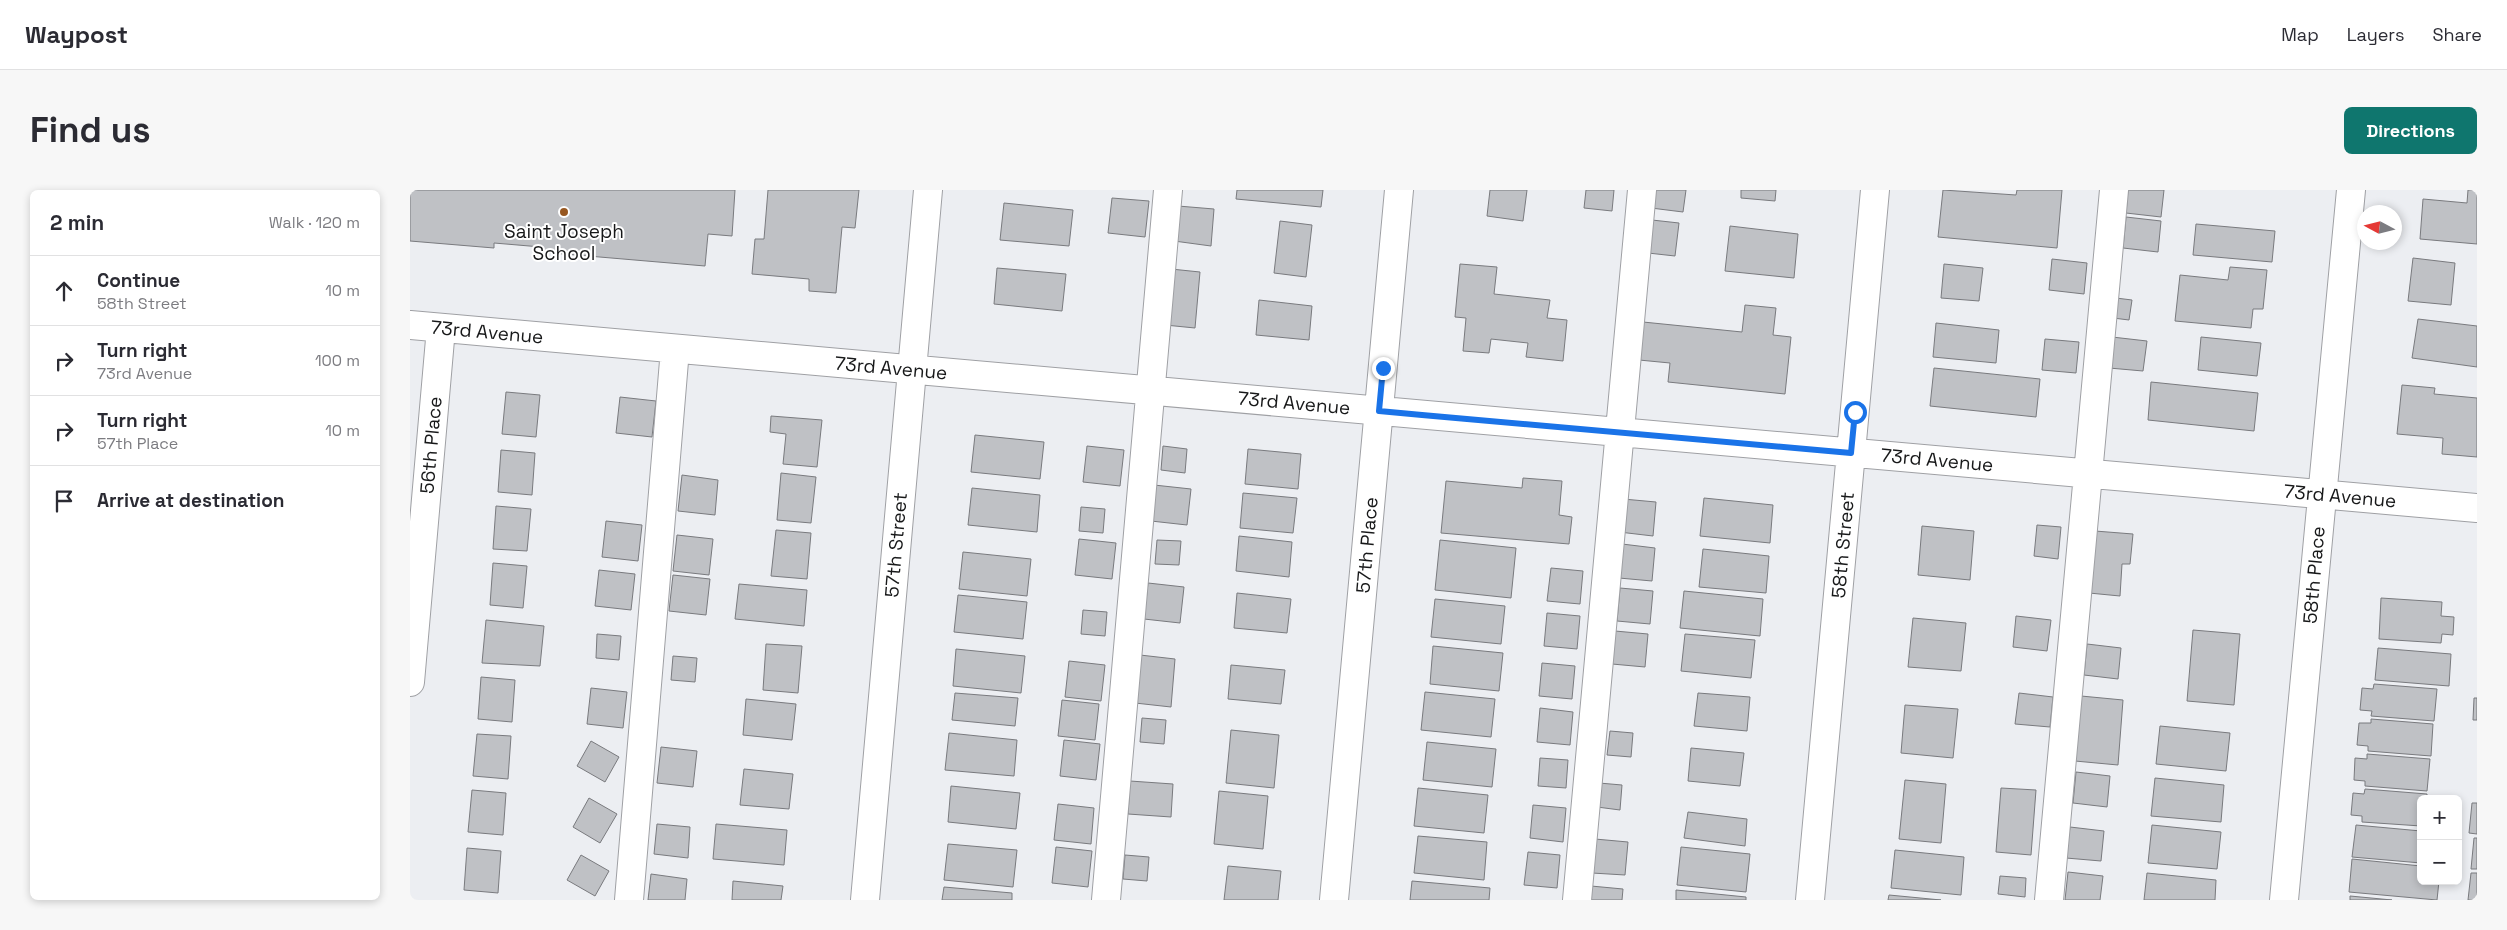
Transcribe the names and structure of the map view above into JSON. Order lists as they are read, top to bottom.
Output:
{
  "streets": {
    "street": [
      "73rd Avenue",
      "56th Place",
      "57th Street",
      "57th Place",
      "58th Street",
      "58th Place"
    ]
  },
  "crossings": [
    ["73rd Avenue", "56th Place"],
    ["73rd Avenue", "57th Street"],
    ["73rd Avenue", "57th Place"],
    ["73rd Avenue", "58th Street"],
    ["73rd Avenue", "58th Place"]
  ],
  "places": ["Saint Joseph School"],
  "north": "left",
  "page": {
    "header": "Waypost",
    "nav": ["Map", "Layers", "Share"],
    "buttons": "Directions",
    "title": "Find us",
    "heading": ["2 min", "Walk · 120 m"],
    "list": [
      ["Continue", "58th Street", "10 m"],
      ["Turn right", "73rd Avenue", "100 m"],
      ["Turn right", "57th Place", "10 m"],
      "Arrive at destination"
    ],
    "map_buttons": ["+", "−"]
  }
}
